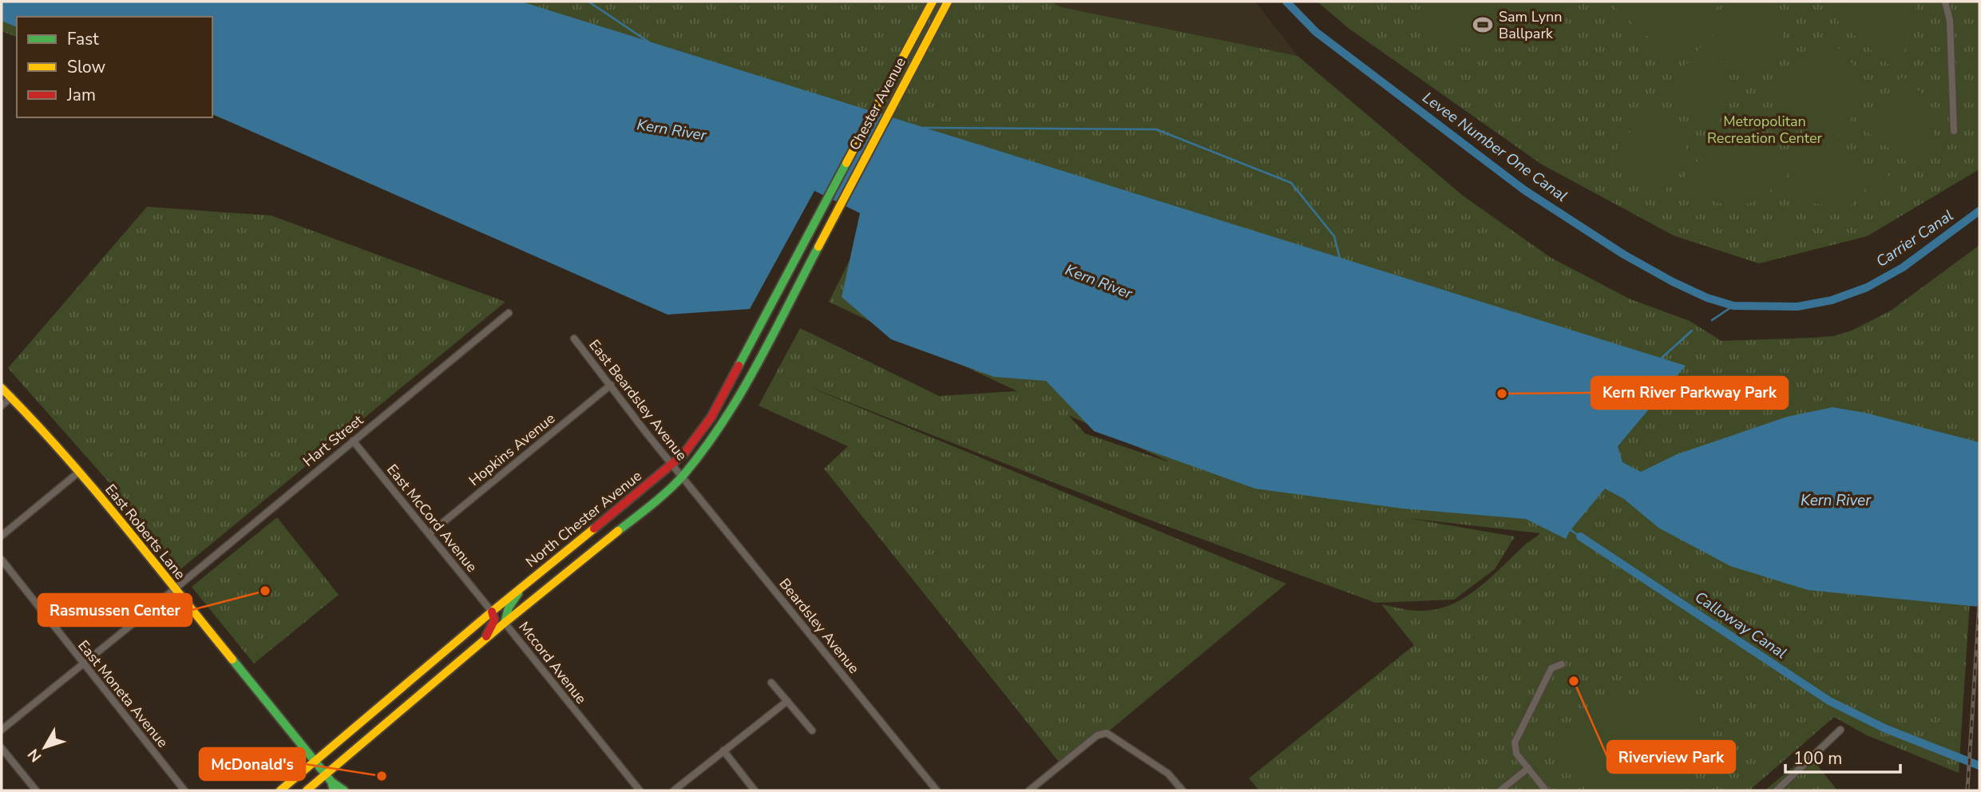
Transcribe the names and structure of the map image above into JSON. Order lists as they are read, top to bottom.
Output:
{
  "streets": {
    "main road": ["Chester Avenue", "North Chester Avenue", "East Roberts Lane"],
    "street": [
      "East Beardsley Avenue",
      "Hart Street",
      "Hopkins Avenue",
      "East McCord Avenue",
      "Beardsley Avenue",
      "Mccord Avenue",
      "East Moneta Avenue"
    ]
  },
  "crossings": [
    ["Chester Avenue", "East Beardsley Avenue"],
    ["Chester Avenue", "North Chester Avenue"],
    ["Chester Avenue", "Beardsley Avenue"],
    ["East Beardsley Avenue", "Hopkins Avenue"],
    ["East Beardsley Avenue", "North Chester Avenue"],
    ["East Beardsley Avenue", "Beardsley Avenue"],
    ["Hart Street", "East McCord Avenue"],
    ["Hart Street", "East Roberts Lane"],
    ["Hart Street", "East Moneta Avenue"],
    ["Hopkins Avenue", "East McCord Avenue"],
    ["East McCord Avenue", "North Chester Avenue"],
    ["North Chester Avenue", "East Roberts Lane"]
  ],
  "water": [
    "Kern River",
    "Levee Number One Canal",
    "Carrier Canal",
    "Calloway Canal"
  ],
  "parks": ["Metropolitan Recreation Center"],
  "places": {
    "sports": ["Sam Lynn Ballpark"],
    "other": [
      "Kern River Parkway Park",
      "Rasmussen Center",
      "Riverview Park",
      "McDonald's"
    ]
  },
  "legend": ["Fast", "Slow", "Jam"],
  "scale_bar": "100 m",
  "north": "bottom left"
}
